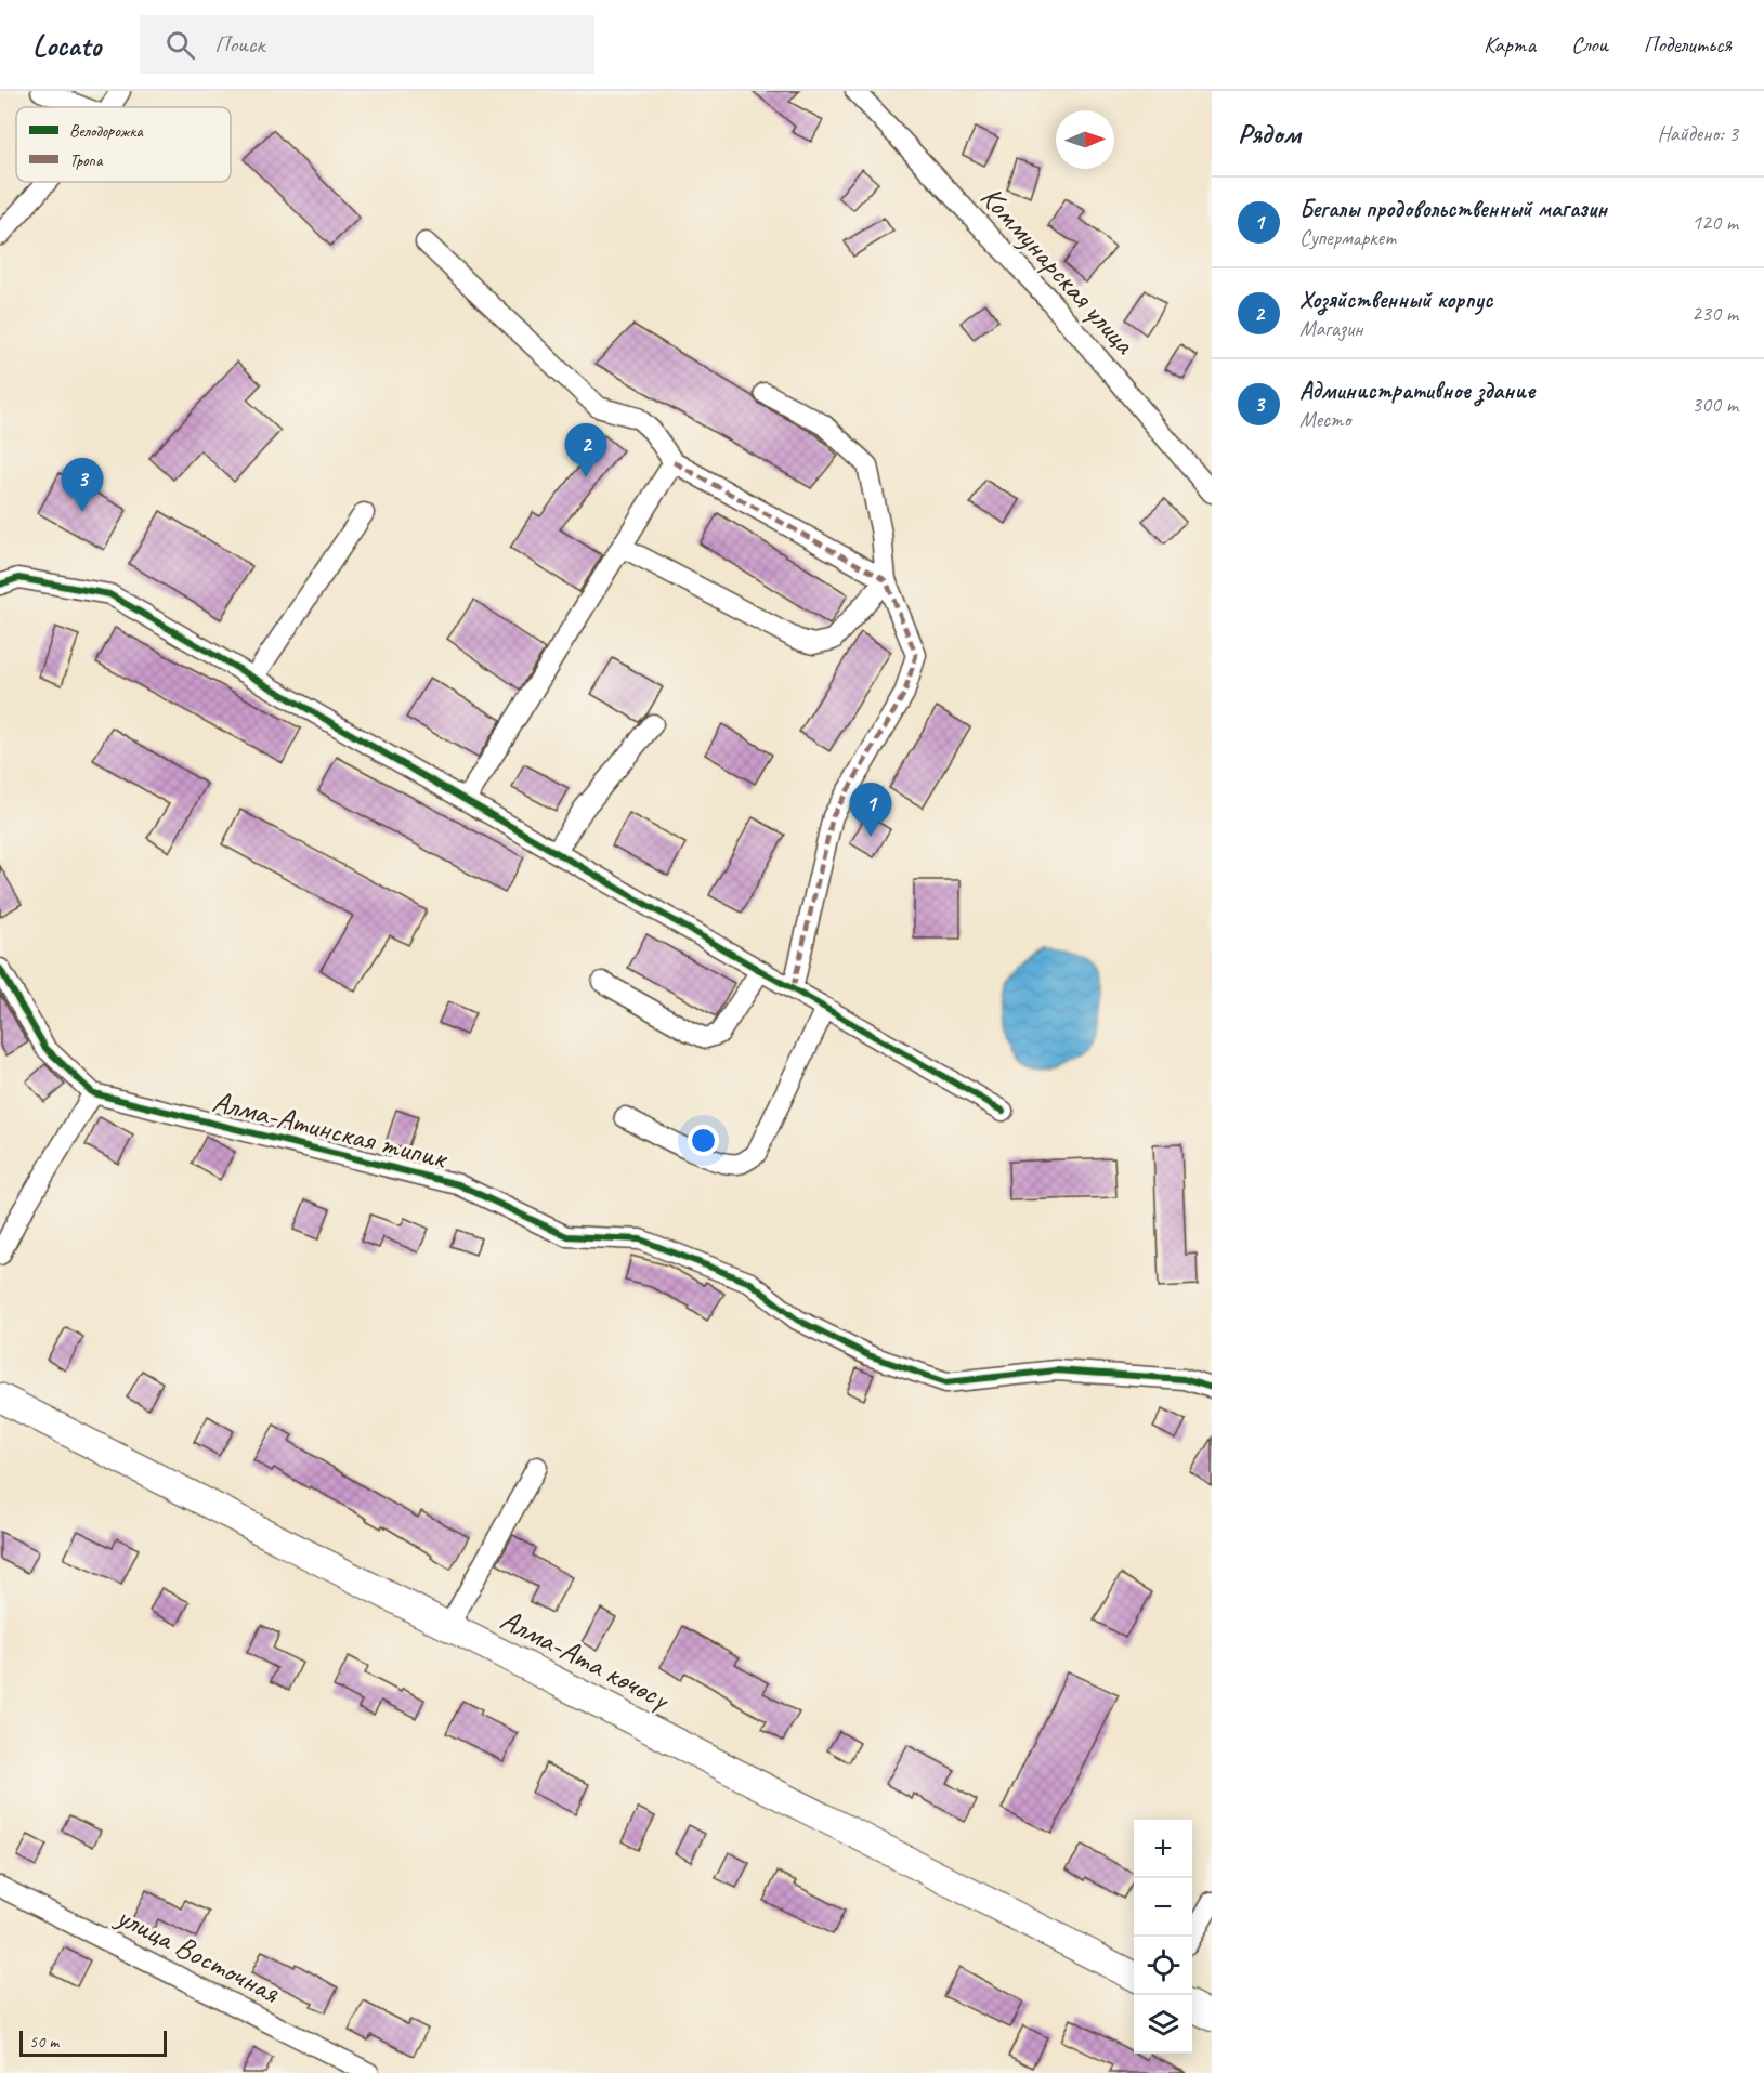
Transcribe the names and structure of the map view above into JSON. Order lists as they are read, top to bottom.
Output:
{
  "streets": {
    "highway": ["Алма-Ата көчөсү"],
    "street": ["Коммунарская улица", "Алма-Атинская типик", "улица Восточная"]
  },
  "legend": ["Велодорожка", "Тропа"],
  "scale_bar": "50 m",
  "north": "right",
  "page": {
    "header": "Locato",
    "search": "Поиск",
    "nav": ["Карта", "Слои", "Поделиться"],
    "heading": ["Рядом", "Найдено: 3"],
    "list": [
      {
        "mark": "1",
        "name": "Бегалы продовольственный магазин",
        "note": "Супермаркет",
        "value": "120 m"
      },
      {
        "mark": "2",
        "name": "Хозяйственный корпус",
        "note": "Магазин",
        "value": "230 m"
      },
      {
        "mark": "3",
        "name": "Административное здание",
        "note": "Место",
        "value": "300 m"
      }
    ],
    "pins": ["2", "3", "1"],
    "map_buttons": ["+", "−"],
    "scale": "50 m"
  }
}
